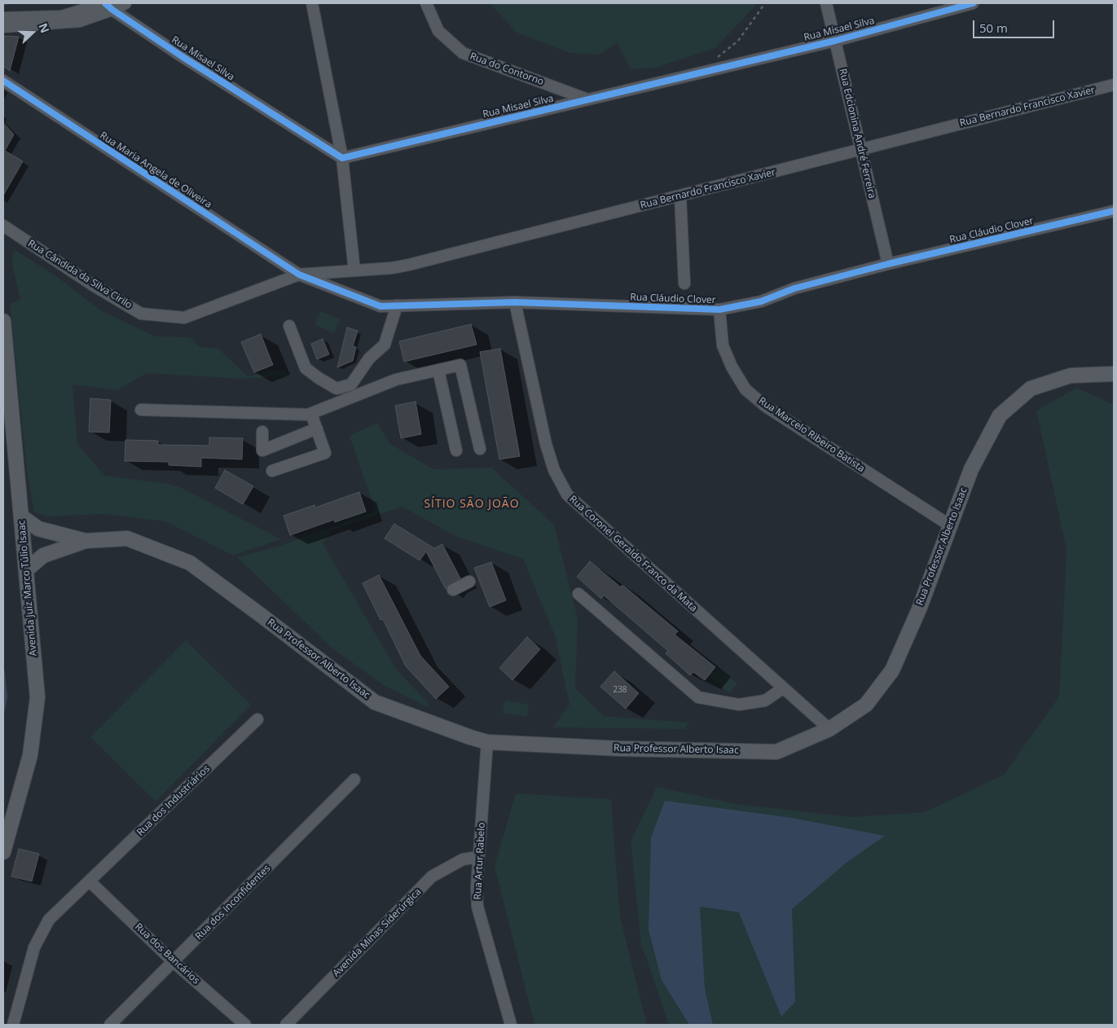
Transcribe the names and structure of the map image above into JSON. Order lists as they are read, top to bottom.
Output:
{
  "streets": {
    "main road": ["Rua Professor Alberto Isaac", "Avenida Juiz Marco Túlio Isaac"],
    "street": [
      "Rua Misael Silva",
      "Rua do Contorno",
      "Rua Bernardo Francisco Xavier",
      "Rua Edcionina André Ferreira",
      "Rua Maria Angela de Oliveira",
      "Rua Cláudio Clover",
      "Rua Cândida da Silva Cirilo",
      "Rua Marcelo Ribeiro Batista",
      "Rua Coronel Geraldo Franco da Mata",
      "Rua dos Industriários",
      "Rua Artur Rabelo",
      "Rua dos Inconfidentes",
      "Avenida Minas Siderúrgica",
      "Rua dos Bancários"
    ]
  },
  "crossings": [
    ["Rua Misael Silva", "Rua do Contorno"],
    ["Rua Misael Silva", "Rua Edcionina André Ferreira"],
    ["Rua Bernardo Francisco Xavier", "Rua Edcionina André Ferreira"],
    ["Rua Bernardo Francisco Xavier", "Rua Maria Angela de Oliveira"],
    ["Rua Bernardo Francisco Xavier", "Rua Cláudio Clover"],
    ["Rua Bernardo Francisco Xavier", "Rua Cândida da Silva Cirilo"],
    ["Rua Edcionina André Ferreira", "Rua Cláudio Clover"],
    ["Rua Maria Angela de Oliveira", "Rua Cláudio Clover"],
    ["Rua Maria Angela de Oliveira", "Rua Cândida da Silva Cirilo"],
    ["Rua Cláudio Clover", "Rua Cândida da Silva Cirilo"],
    ["Rua Cláudio Clover", "Rua Marcelo Ribeiro Batista"],
    ["Rua Cláudio Clover", "Rua Coronel Geraldo Franco da Mata"],
    ["Rua Marcelo Ribeiro Batista", "Rua Professor Alberto Isaac"],
    ["Rua Professor Alberto Isaac", "Rua Coronel Geraldo Franco da Mata"],
    ["Rua Professor Alberto Isaac", "Rua Artur Rabelo"],
    ["Rua dos Industriários", "Rua dos Bancários"],
    ["Rua Artur Rabelo", "Avenida Minas Siderúrgica"],
    ["Rua dos Inconfidentes", "Rua dos Bancários"]
  ],
  "districts": ["SÍTIO SÃO JOÃO"],
  "house_numbers": ["238"],
  "scale_bar": "50 m",
  "north": "right"
}
